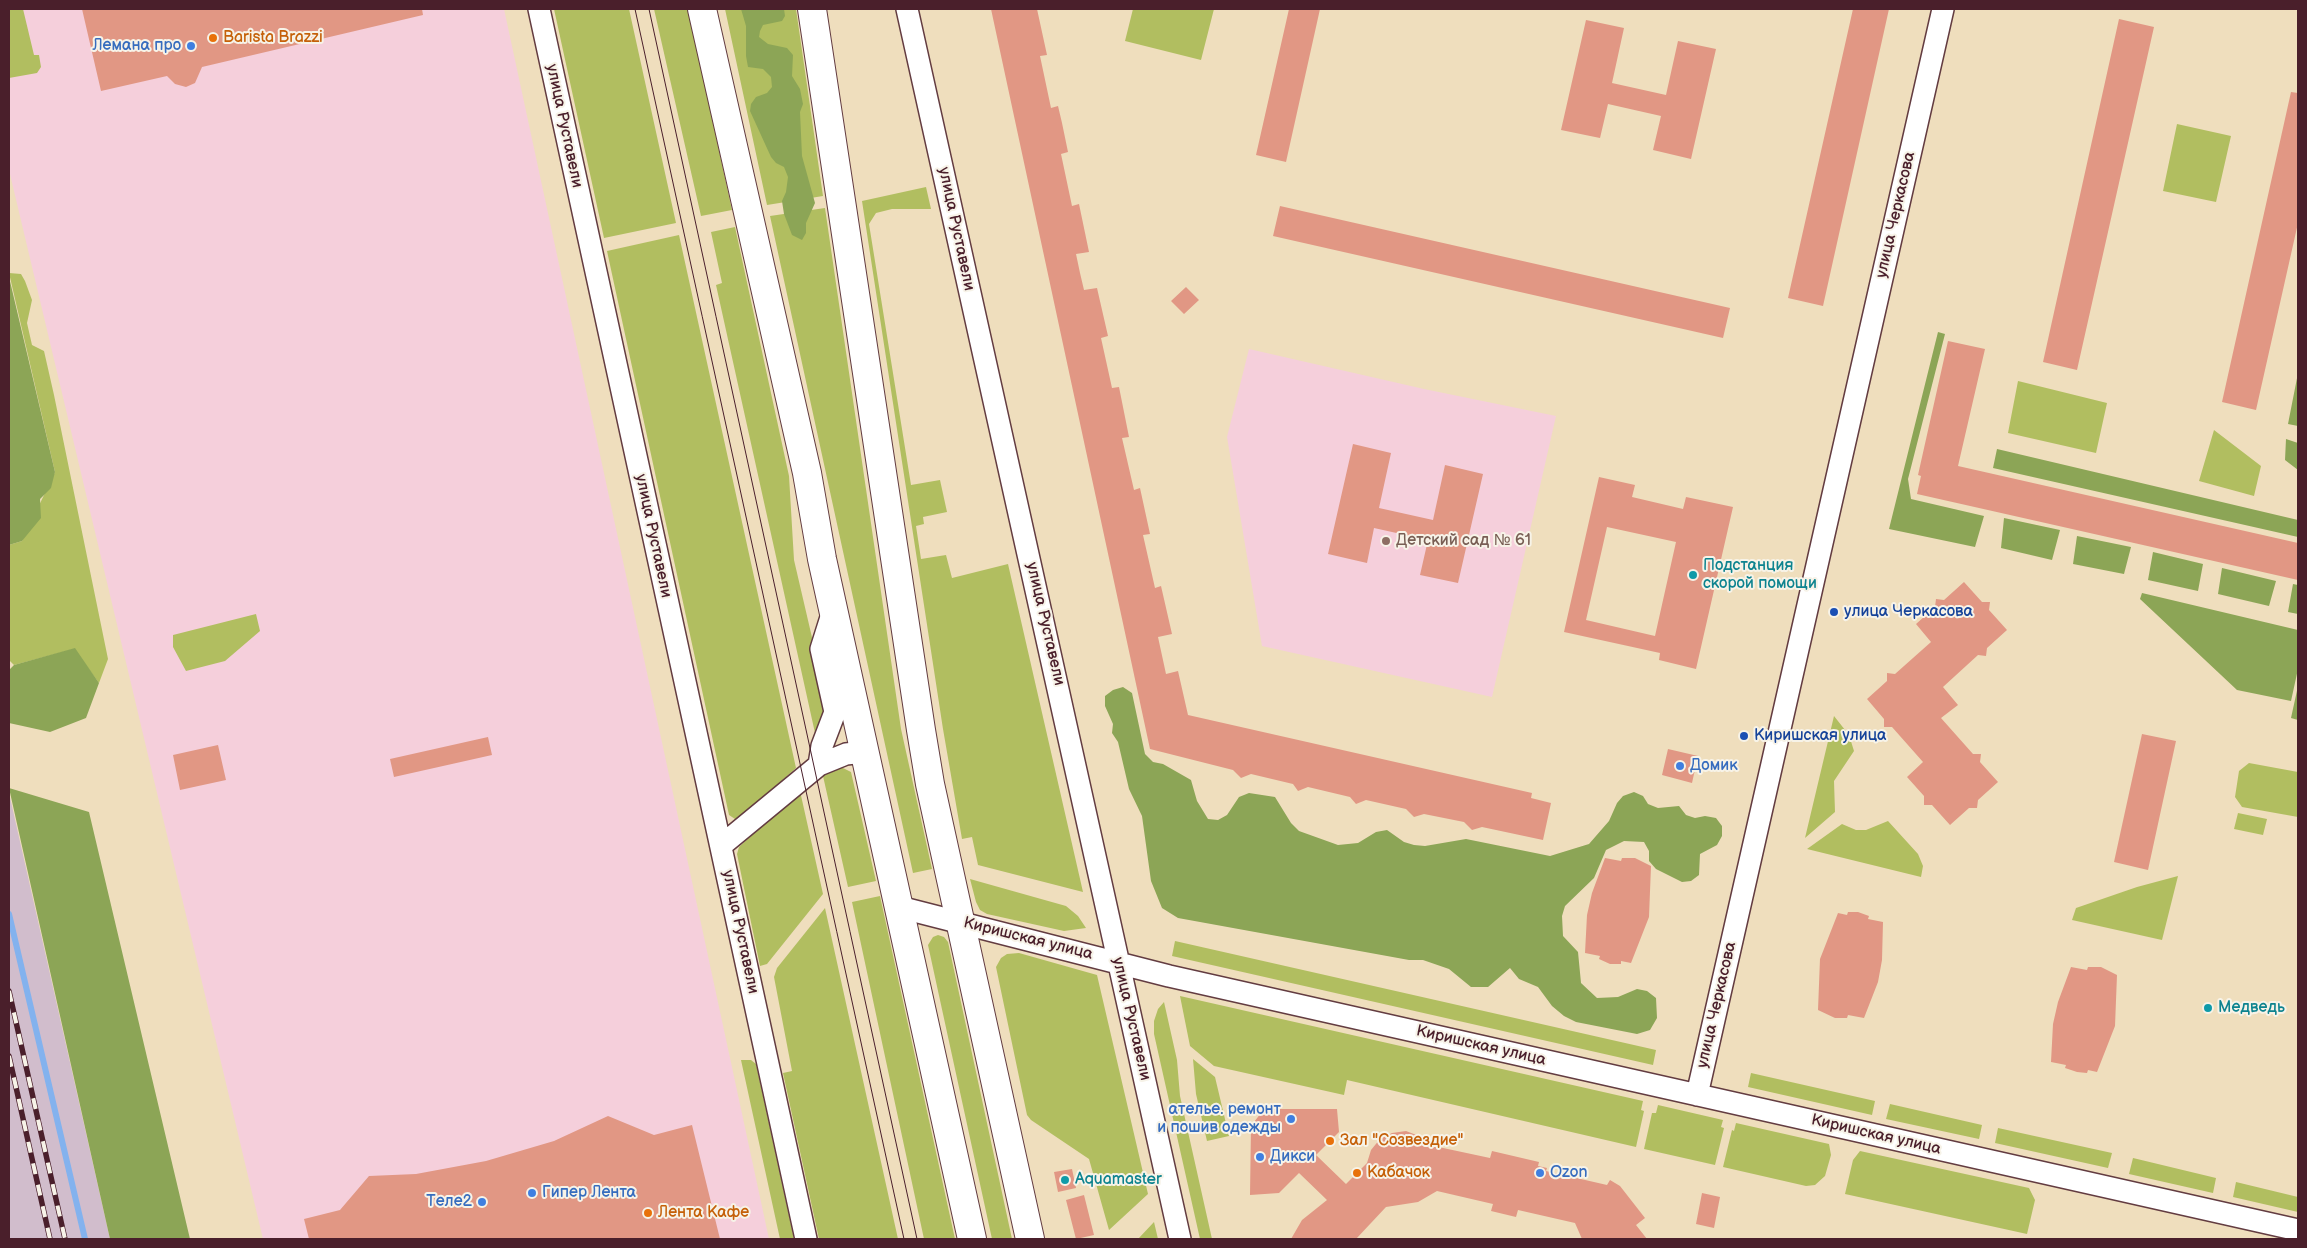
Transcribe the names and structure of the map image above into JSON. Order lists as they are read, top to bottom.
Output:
{
  "streets": {
    "street": ["улица Руставели", "улица Черкасова", "Киришская улица"]
  },
  "crossings": [
    ["улица Руставели", "Киришская улица"],
    ["улица Черкасова", "Киришская улица"]
  ],
  "places": [
    "Barista Brazzi",
    "Лемана про",
    "Детский сад № 61",
    "Подстанция скорой помощи",
    "улица Черкасова",
    "Киришская улица",
    "Домик",
    "Медведь",
    "ателье. ремонт и пошив одежды",
    "Зал \"Созвездие\"",
    "Дикси",
    "Кабачок",
    "Ozon",
    "Aquamaster",
    "Гипер Лента",
    "Теле2",
    "Лента Кафе"
  ]
}
